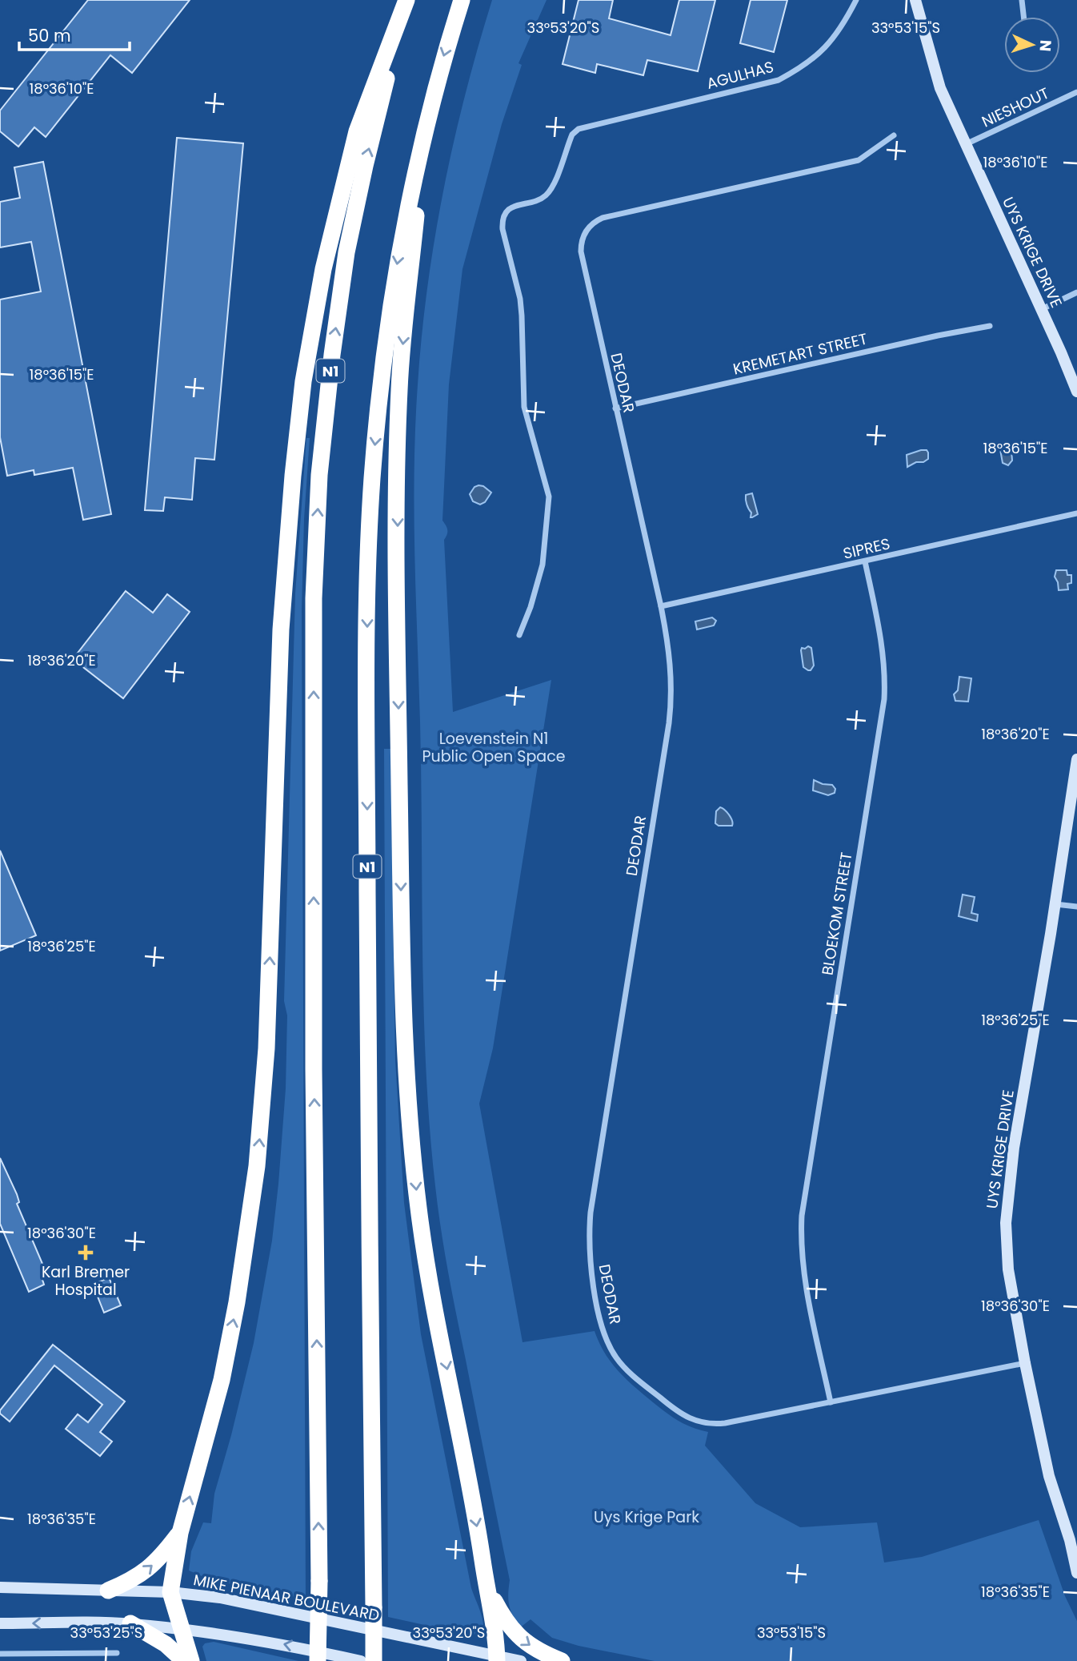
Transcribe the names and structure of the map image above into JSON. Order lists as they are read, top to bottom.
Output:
{
  "streets": {
    "highway": ["N1"],
    "street": [
      "AGULHAS",
      "NIESHOUT",
      "UYS KRIGE DRIVE",
      "KREMETART STREET",
      "DEODAR",
      "SIPRES",
      "BLOEKOM STREET",
      "MIKE PIENAAR BOULEVARD"
    ]
  },
  "crossings": [
    ["NIESHOUT", "UYS KRIGE DRIVE"],
    ["UYS KRIGE DRIVE", "DEODAR"],
    ["KREMETART STREET", "DEODAR"],
    ["DEODAR", "SIPRES"],
    ["DEODAR", "BLOEKOM STREET"],
    ["SIPRES", "BLOEKOM STREET"]
  ],
  "parks": ["Loevenstein N1 Public Open Space", "Uys Krige Park"],
  "places": {
    "health": ["Karl Bremer Hospital"]
  },
  "scale_bar": "50 m",
  "north": "right",
  "coordinates": [
    "33°53'20\"S",
    "33°53'15\"S",
    "18°36'10\"E",
    "18°36'15\"E",
    "18°36'20\"E",
    "18°36'25\"E",
    "18°36'30\"E",
    "18°36'35\"E",
    "33°53'25\"S"
  ]
}
